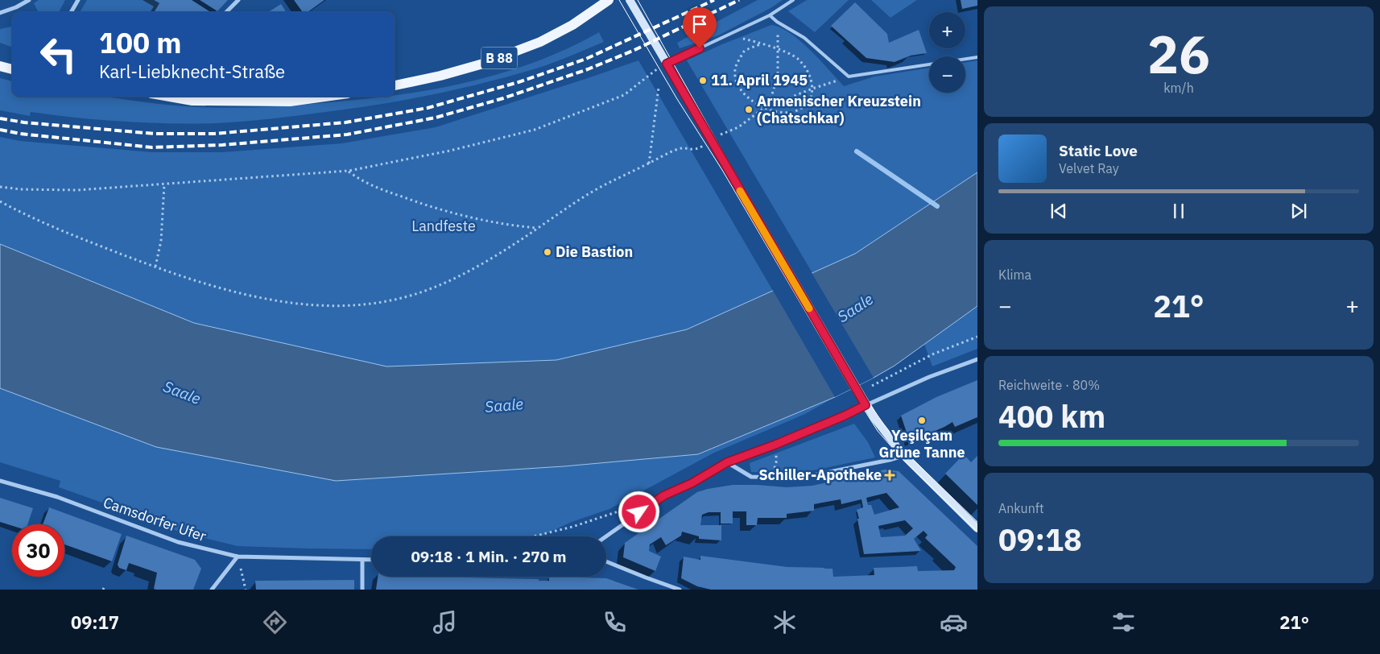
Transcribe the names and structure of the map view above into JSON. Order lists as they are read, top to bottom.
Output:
{
  "streets": {
    "main road": ["B 88"],
    "street": ["Camsdorfer Ufer"]
  },
  "water": ["Saale"],
  "parks": ["Landfeste"],
  "places": {
    "other": [
      "11. April 1945",
      "Armenischer Kreuzstein (Chatschkar)",
      "Die Bastion",
      "Yeşilçam Grüne Tanne"
    ],
    "health": ["Schiller-Apotheke"]
  },
  "page": {
    "tile": [
      ["26", "km/h"],
      "Klima",
      ["Reichweite · 80%", "400 km"],
      ["Ankunft", "09:18"]
    ],
    "map_buttons": ["+", "−"],
    "turn": ["100 m", "Karl-Liebknecht-Straße"],
    "song": ["Static Love", "Velvet Ray"],
    "heat": ["−", "21°", "+"],
    "limit": "30",
    "trip": "09:18 · 1 Min. · 270 m",
    "tabs": ["09:17", "21°"]
  }
}
